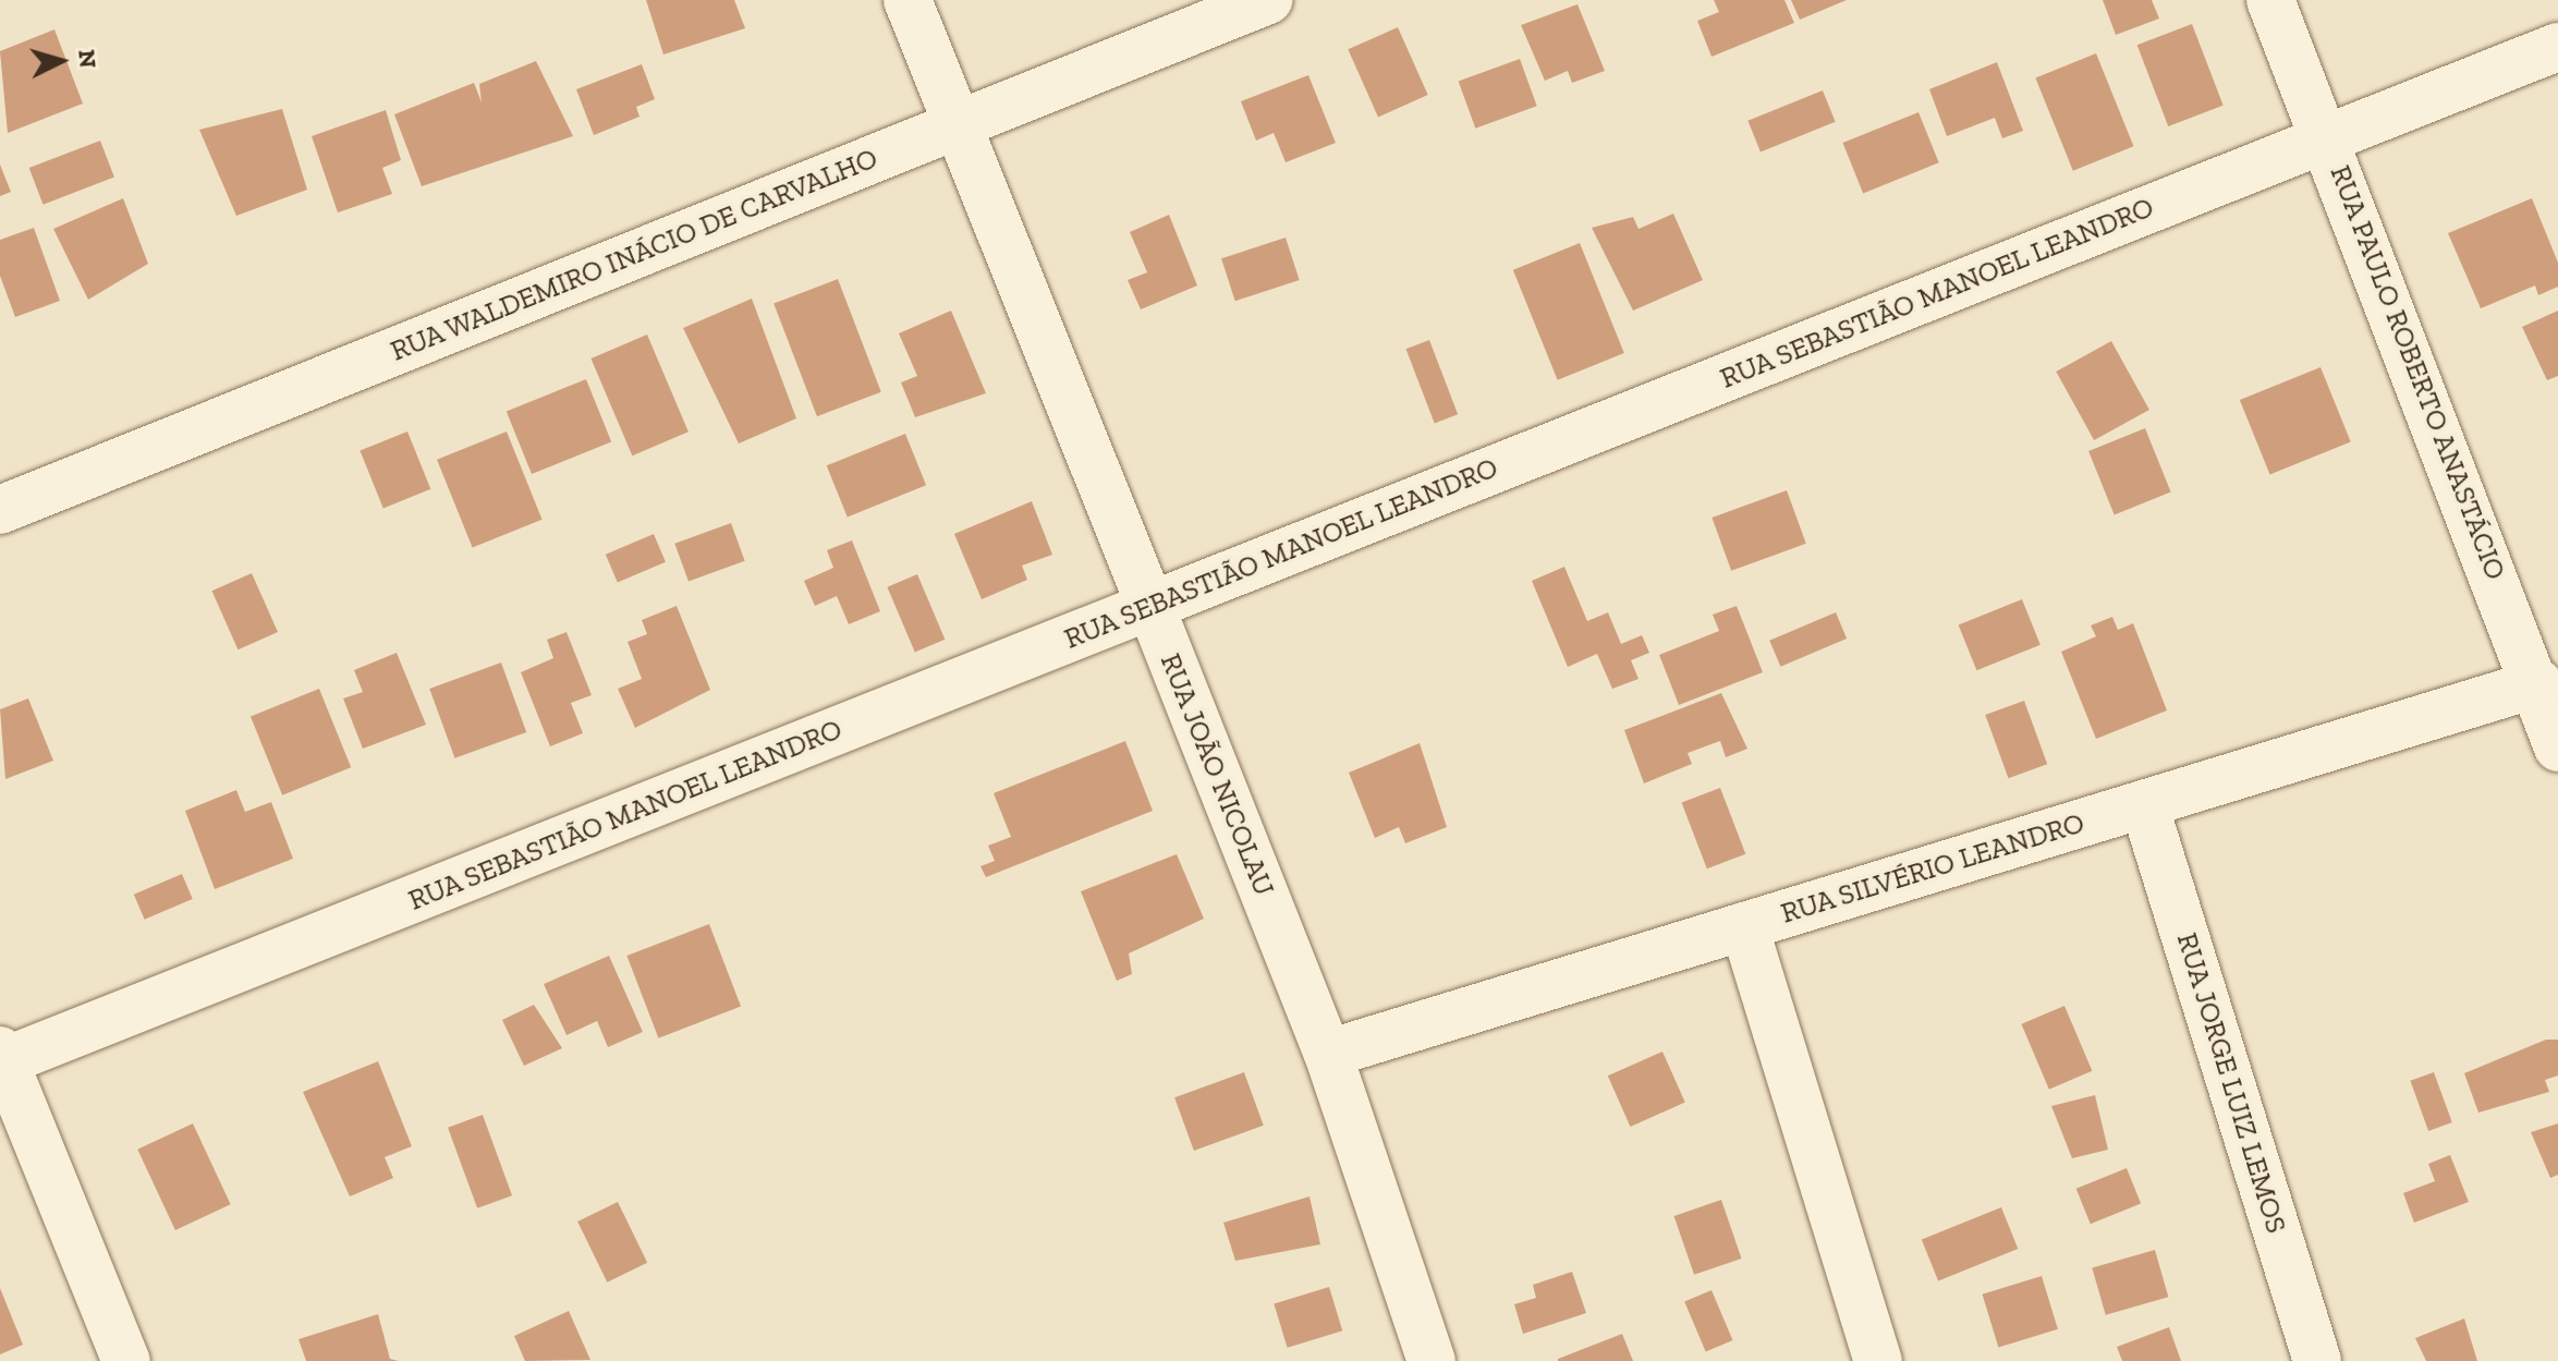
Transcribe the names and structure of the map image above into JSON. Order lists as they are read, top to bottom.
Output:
{
  "streets": {
    "street": [
      "RUA WALDEMIRO INÁCIO DE CARVALHO",
      "RUA SEBASTIÃO MANOEL LEANDRO",
      "RUA PAULO ROBERTO ANASTÁCIO",
      "RUA JOÃO NICOLAU",
      "RUA SILVÉRIO LEANDRO",
      "RUA JORGE LUIZ LEMOS"
    ]
  },
  "crossings": [
    ["RUA WALDEMIRO INÁCIO DE CARVALHO", "RUA JOÃO NICOLAU"],
    ["RUA SEBASTIÃO MANOEL LEANDRO", "RUA PAULO ROBERTO ANASTÁCIO"],
    ["RUA SEBASTIÃO MANOEL LEANDRO", "RUA JOÃO NICOLAU"],
    ["RUA PAULO ROBERTO ANASTÁCIO", "RUA SILVÉRIO LEANDRO"],
    ["RUA JOÃO NICOLAU", "RUA SILVÉRIO LEANDRO"],
    ["RUA SILVÉRIO LEANDRO", "RUA JORGE LUIZ LEMOS"]
  ],
  "north": "right"
}
